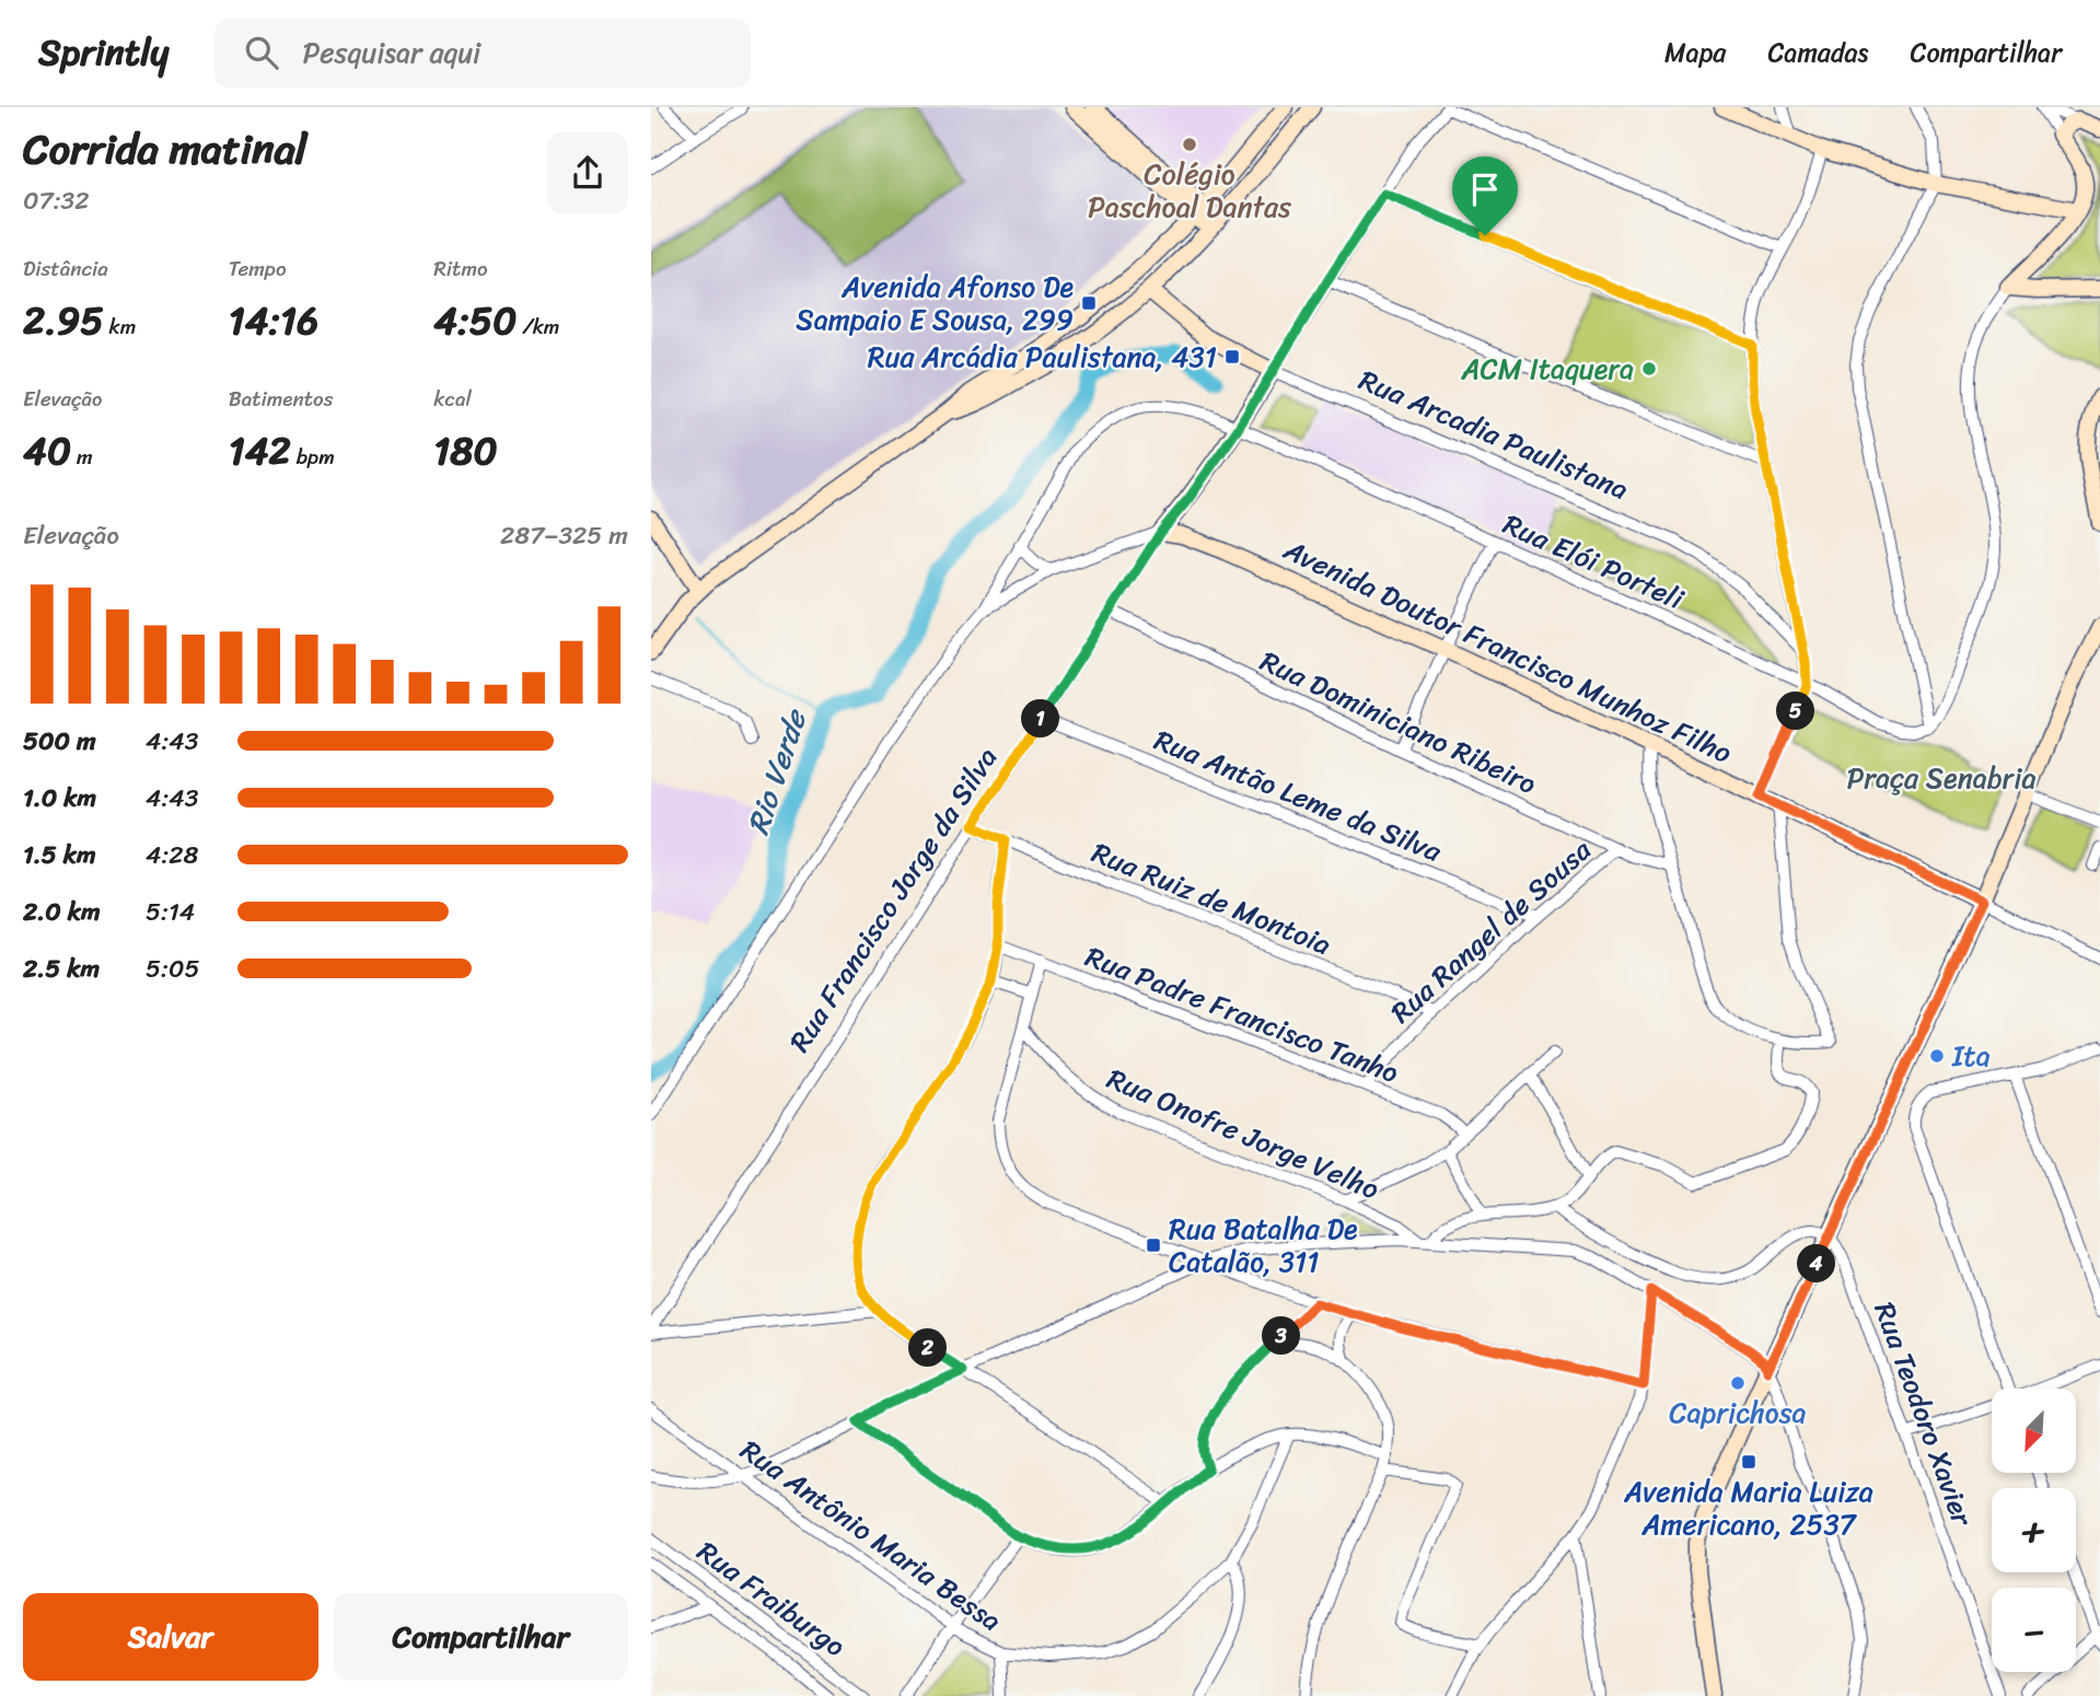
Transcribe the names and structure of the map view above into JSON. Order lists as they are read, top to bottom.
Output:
{
  "streets": {
    "main road": ["Rua Arcadia Paulistana", "Avenida Doutor Francisco Munhoz Filho", "Rua Francisco Jorge da Silva"],
    "street": [
      "Rua Elói Porteli",
      "Rua Dominiciano Ribeiro",
      "Rua Antão Leme da Silva",
      "Rua Ruiz de Montoia",
      "Rua Rangel de Sousa",
      "Rua Padre Francisco Tanho",
      "Rua Onofre Jorge Velho",
      "Rua Teodoro Xavier",
      "Rua Antônio Maria Bessa",
      "Rua Fraiburgo"
    ]
  },
  "crossings": [
    ["Rua Arcadia Paulistana", "Rua Francisco Jorge da Silva"],
    ["Rua Elói Porteli", "Rua Francisco Jorge da Silva"],
    ["Avenida Doutor Francisco Munhoz Filho", "Rua Francisco Jorge da Silva"],
    ["Rua Dominiciano Ribeiro", "Rua Francisco Jorge da Silva"],
    ["Rua Dominiciano Ribeiro", "Rua Rangel de Sousa"],
    ["Rua Antão Leme da Silva", "Rua Francisco Jorge da Silva"],
    ["Rua Antão Leme da Silva", "Rua Rangel de Sousa"],
    ["Rua Ruiz de Montoia", "Rua Francisco Jorge da Silva"],
    ["Rua Ruiz de Montoia", "Rua Rangel de Sousa"],
    ["Rua Rangel de Sousa", "Rua Padre Francisco Tanho"]
  ],
  "water": ["Rio Verde"],
  "parks": ["Praça Senabria"],
  "places": {
    "other": [
      "Colégio Paschoal Dantas",
      "ACM Itaquera",
      "Ita",
      "Caprichosa"
    ],
    "transit": [
      "Avenida Afonso De Sampaio E Sousa, 299",
      "Rua Arcádia Paulistana, 431",
      "Rua Batalha De Catalão, 311",
      "Avenida Maria Luiza Americano, 2537"
    ]
  },
  "north": "bottom left",
  "page": {
    "header": "Sprintly",
    "search": "Pesquisar aqui",
    "nav": ["Mapa", "Camadas", "Compartilhar"],
    "heading": ["Corrida matinal", "07:32"],
    "stats": [
      ["Distância", "2.95 km"],
      ["Tempo", "14:16"],
      ["Ritmo", "4:50 /km"],
      ["Elevação", "40 m"],
      ["Batimentos", "142 bpm"],
      ["kcal", "180"]
    ],
    "chart": ["Elevação", "287–325 m"],
    "pins": [
      "5",
      "1",
      "4",
      "3",
      "2"
    ],
    "list": [
      {
        "name": "500 m",
        "note": "4:43"
      },
      {
        "name": "1.0 km",
        "note": "4:43"
      },
      {
        "name": "1.5 km",
        "note": "4:28"
      },
      {
        "name": "2.0 km",
        "note": "5:14"
      },
      {
        "name": "2.5 km",
        "note": "5:05"
      }
    ],
    "map_buttons": ["+", "−"],
    "buttons": ["Salvar", "Compartilhar"]
  }
}
